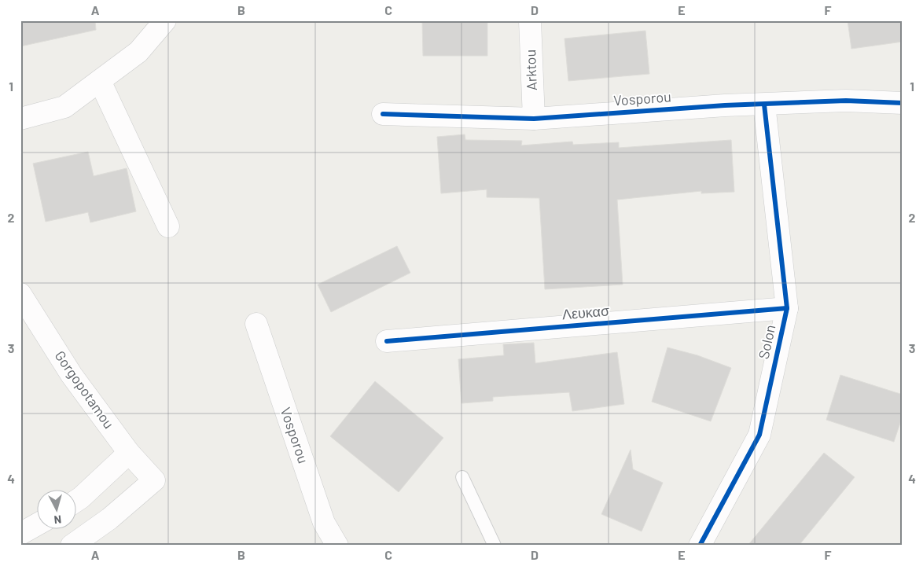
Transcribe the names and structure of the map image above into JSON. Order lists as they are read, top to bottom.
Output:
{
  "streets": {
    "street": [
      "Arktou",
      "Vosporou",
      "Λευκασ",
      "Solon",
      "Gorgopotamou"
    ]
  },
  "crossings": [
    ["Arktou", "Vosporou"],
    ["Vosporou", "Solon"],
    ["Λευκασ", "Solon"]
  ],
  "north": "bottom",
  "grid": {
    "columns": [
      "A",
      "B",
      "C",
      "D",
      "E",
      "F"
    ],
    "rows": [
      "1",
      "2",
      "3",
      "4"
    ]
  }
}
